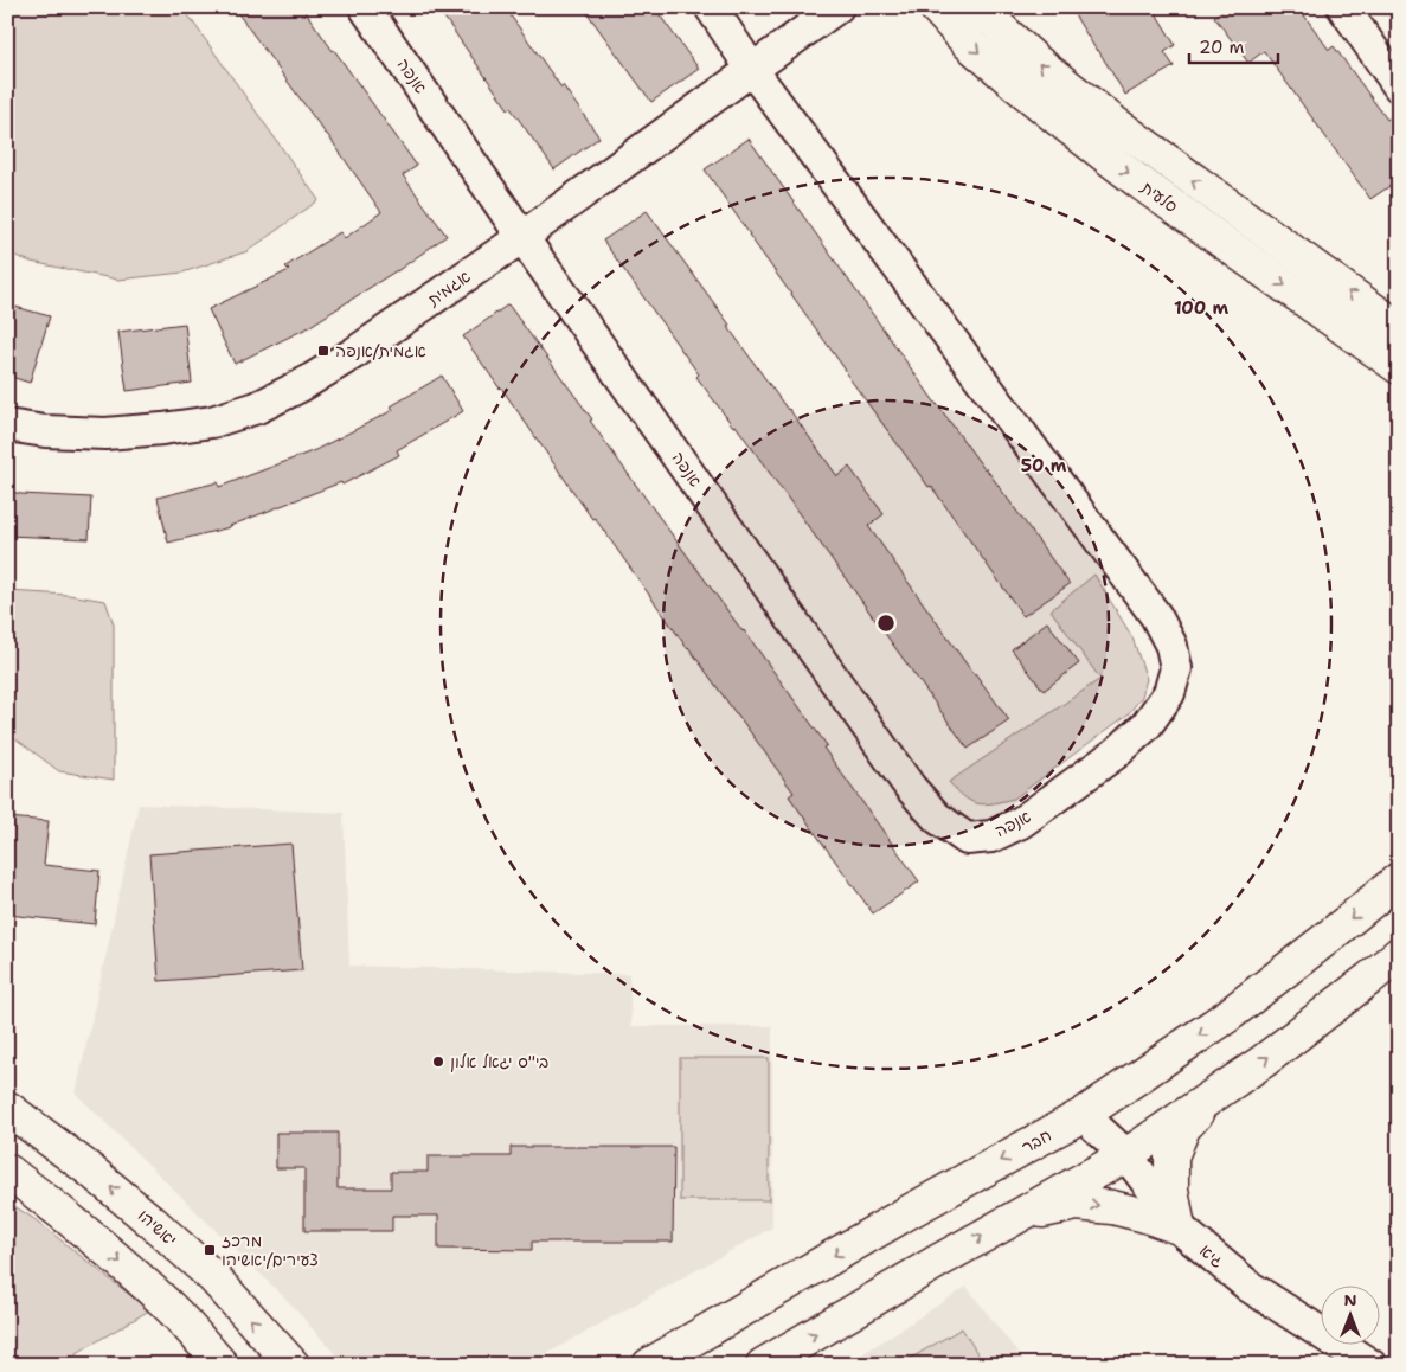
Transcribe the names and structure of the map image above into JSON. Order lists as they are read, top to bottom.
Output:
{
  "streets": {
    "street": [
      "אנפה",
      "סלעית",
      "אגמית",
      "חבר",
      "יאשיהו",
      "גיא"
    ]
  },
  "crossings": [
    ["אנפה", "אגמית"],
    ["חבר", "גיא"]
  ],
  "places": {
    "transit": ["אגמית/אנפה", "מרכז צעירים/יאשיהו"],
    "other": ["בי\"ס יגאל אלון"]
  },
  "scale_bar": "20 m",
  "north": "top",
  "rings": ["100 m", "50 m"]
}
